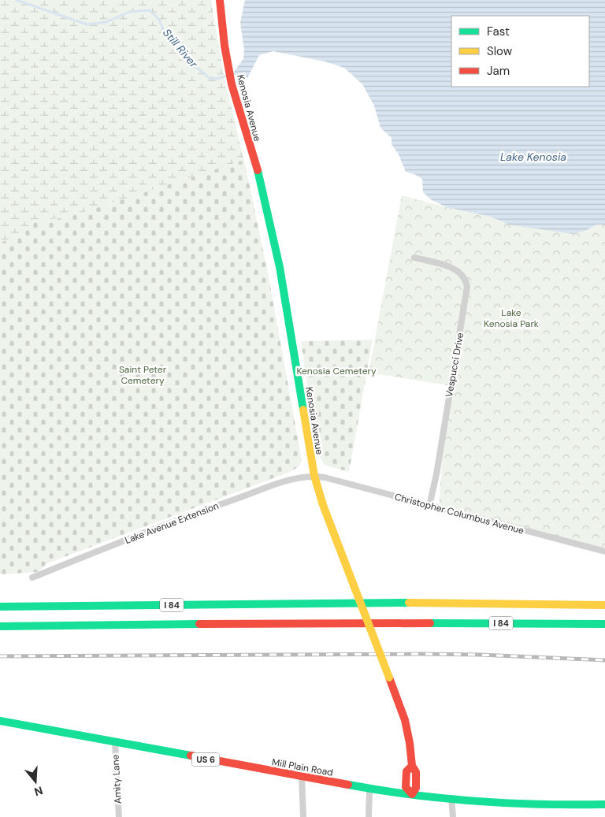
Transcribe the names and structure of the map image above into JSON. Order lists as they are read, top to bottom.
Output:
{
  "streets": {
    "main road": [
      "Kenosia Avenue",
      "I 84",
      "US 6",
      "Mill Plain Road"
    ],
    "street": [
      "Vespucci Drive",
      "Christopher Columbus Avenue",
      "Lake Avenue Extension",
      "Amity Lane"
    ]
  },
  "crossings": [
    ["Kenosia Avenue", "Christopher Columbus Avenue"],
    ["Kenosia Avenue", "Lake Avenue Extension"],
    ["Kenosia Avenue", "Mill Plain Road"],
    ["Vespucci Drive", "Christopher Columbus Avenue"],
    ["Christopher Columbus Avenue", "Lake Avenue Extension"],
    ["Mill Plain Road", "Amity Lane"]
  ],
  "water": ["Still River", "Lake Kenosia"],
  "parks": ["Lake Kenosia Park", "Saint Peter Cemetery", "Kenosia Cemetery"],
  "legend": ["Fast", "Slow", "Jam"],
  "north": "bottom"
}
